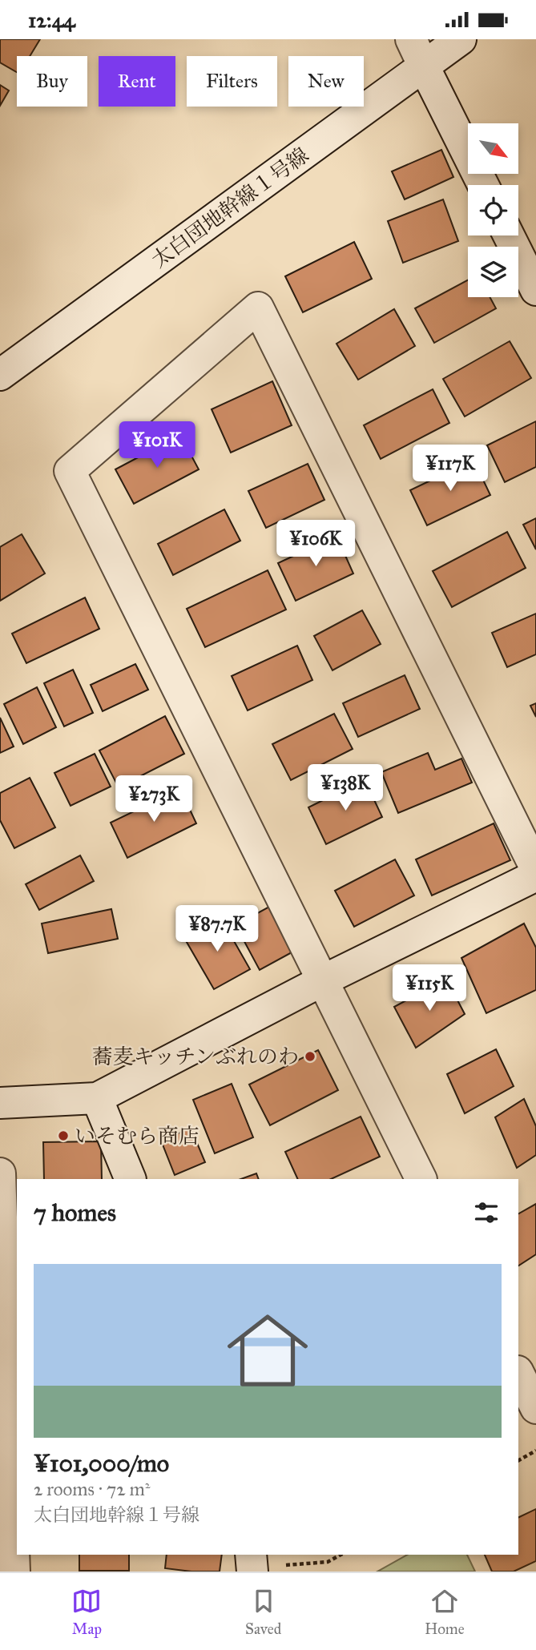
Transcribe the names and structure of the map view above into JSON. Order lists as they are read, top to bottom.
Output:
{
  "streets": {
    "street": ["太白団地幹線１号線"]
  },
  "places": ["蕎麦キッチンぶれのわ", "いそむら商店"],
  "north": "bottom right",
  "page": {
    "status": "12:44",
    "chip": [
      "Buy",
      "Rent",
      "Filters",
      "New"
    ],
    "price": [
      "¥101K",
      "¥117K",
      "¥106K",
      "¥138K",
      "¥273K",
      "¥87.7K",
      "¥115K"
    ],
    "heading": "7 homes",
    "list": [
      {
        "name": "¥101,000/mo",
        "note": "2 rooms · 72 m² · 太白団地幹線１号線"
      }
    ],
    "tabs": ["Map", "Saved", "Home"]
  }
}
